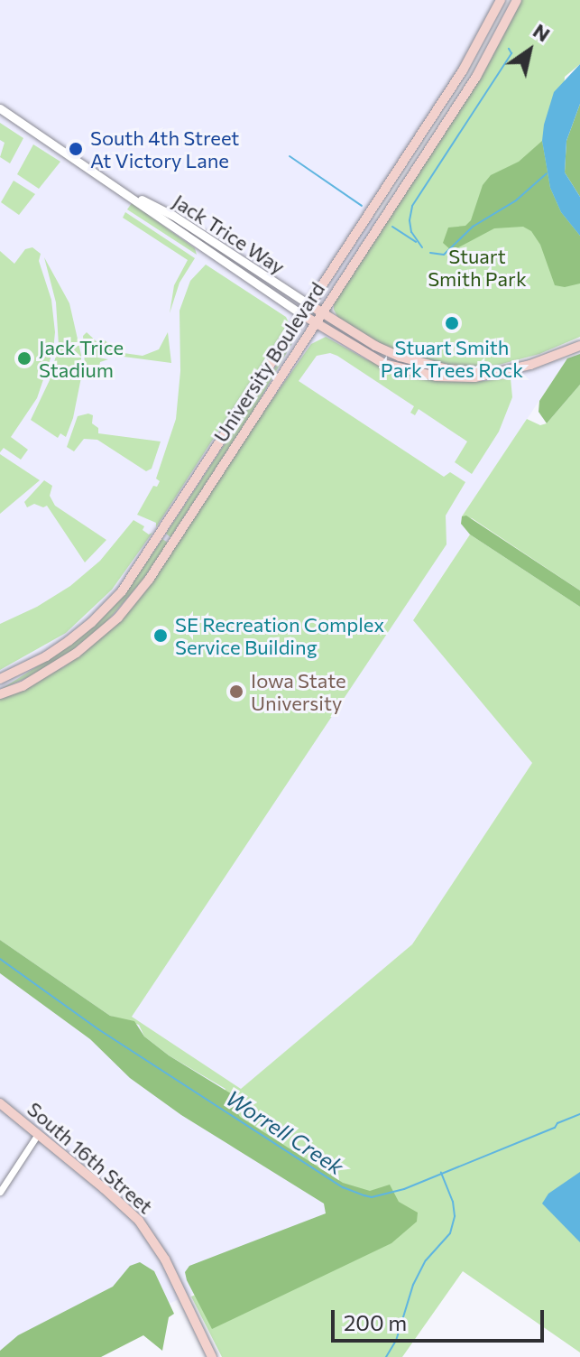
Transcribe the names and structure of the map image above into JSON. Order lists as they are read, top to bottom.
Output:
{
  "streets": {
    "main road": ["University Boulevard", "South 16th Street"],
    "street": ["Jack Trice Way"]
  },
  "crossings": [
    ["Jack Trice Way", "University Boulevard"]
  ],
  "water": ["Worrell Creek"],
  "parks": ["Stuart Smith Park"],
  "places": [
    "South 4th Street At Victory Lane",
    "Stuart Smith Park Trees Rock",
    "Jack Trice Stadium",
    "SE Recreation Complex Service Building",
    "Iowa State University"
  ],
  "scale_bar": "200 m",
  "north": "top right"
}
